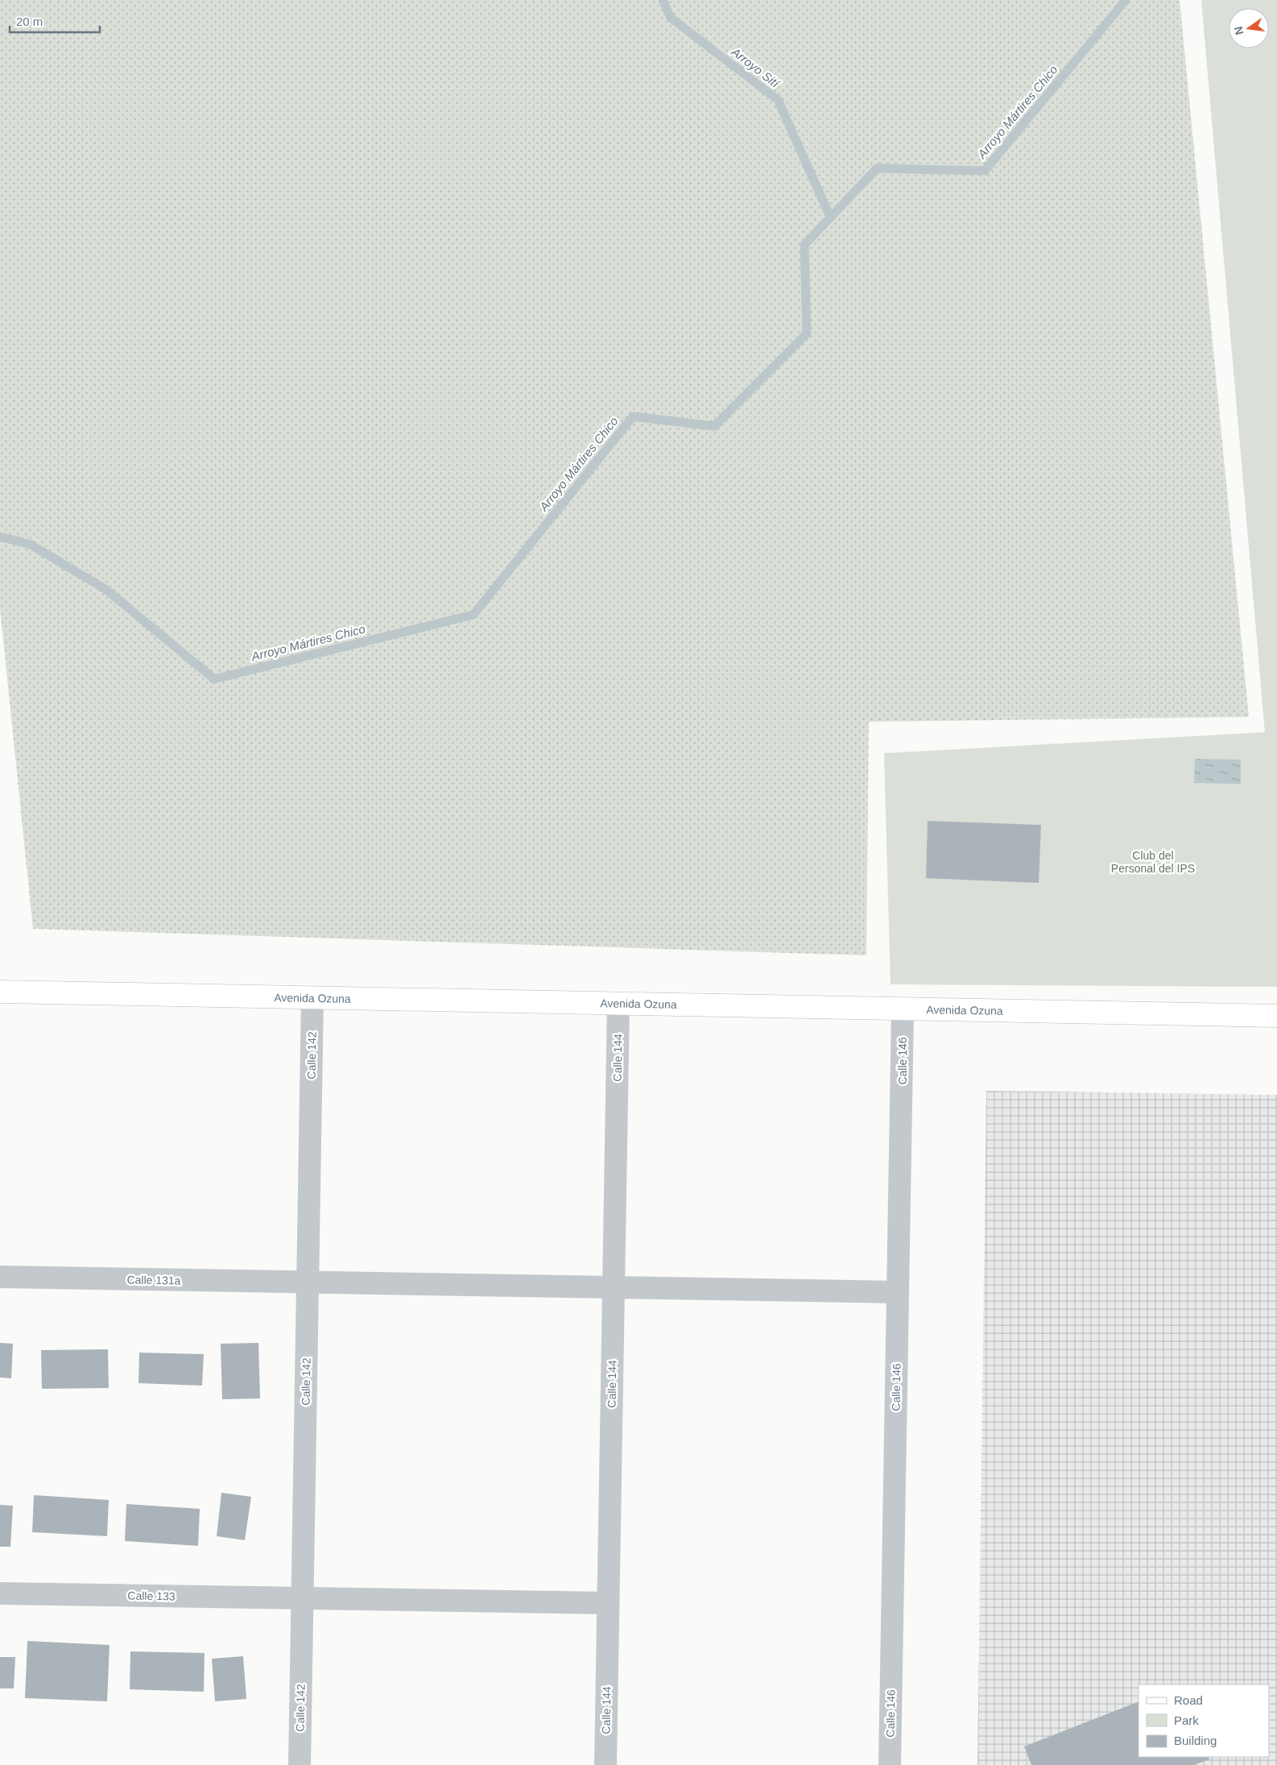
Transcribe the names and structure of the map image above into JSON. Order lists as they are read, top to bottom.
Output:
{
  "streets": {
    "main road": ["Avenida Ozuna"],
    "street": [
      "Calle 142",
      "Calle 144",
      "Calle 146",
      "Calle 131a",
      "Calle 133"
    ]
  },
  "crossings": [
    ["Avenida Ozuna", "Calle 142"],
    ["Avenida Ozuna", "Calle 144"],
    ["Avenida Ozuna", "Calle 146"],
    ["Calle 142", "Calle 131a"],
    ["Calle 142", "Calle 133"],
    ["Calle 144", "Calle 131a"],
    ["Calle 144", "Calle 133"],
    ["Calle 146", "Calle 131a"]
  ],
  "water": ["Arroyo Sití", "Arroyo Mártires Chico"],
  "parks": ["Club del Personal del IPS"],
  "legend": ["Road", "Park", "Building"],
  "scale_bar": "20 m",
  "north": "left"
}
